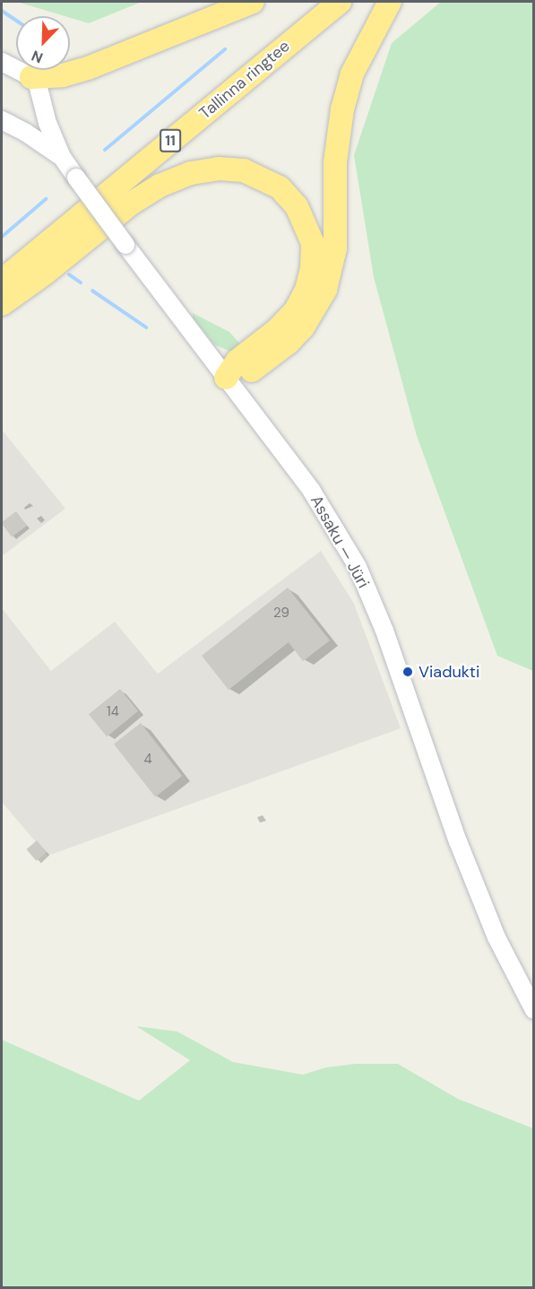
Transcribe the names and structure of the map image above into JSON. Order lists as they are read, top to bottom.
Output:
{
  "streets": {
    "highway": ["Tallinna ringtee", "11"],
    "street": ["Assaku — Jüri"]
  },
  "places": ["Viadukti"],
  "house_numbers": ["29", "14", "4"],
  "north": "bottom left"
}
